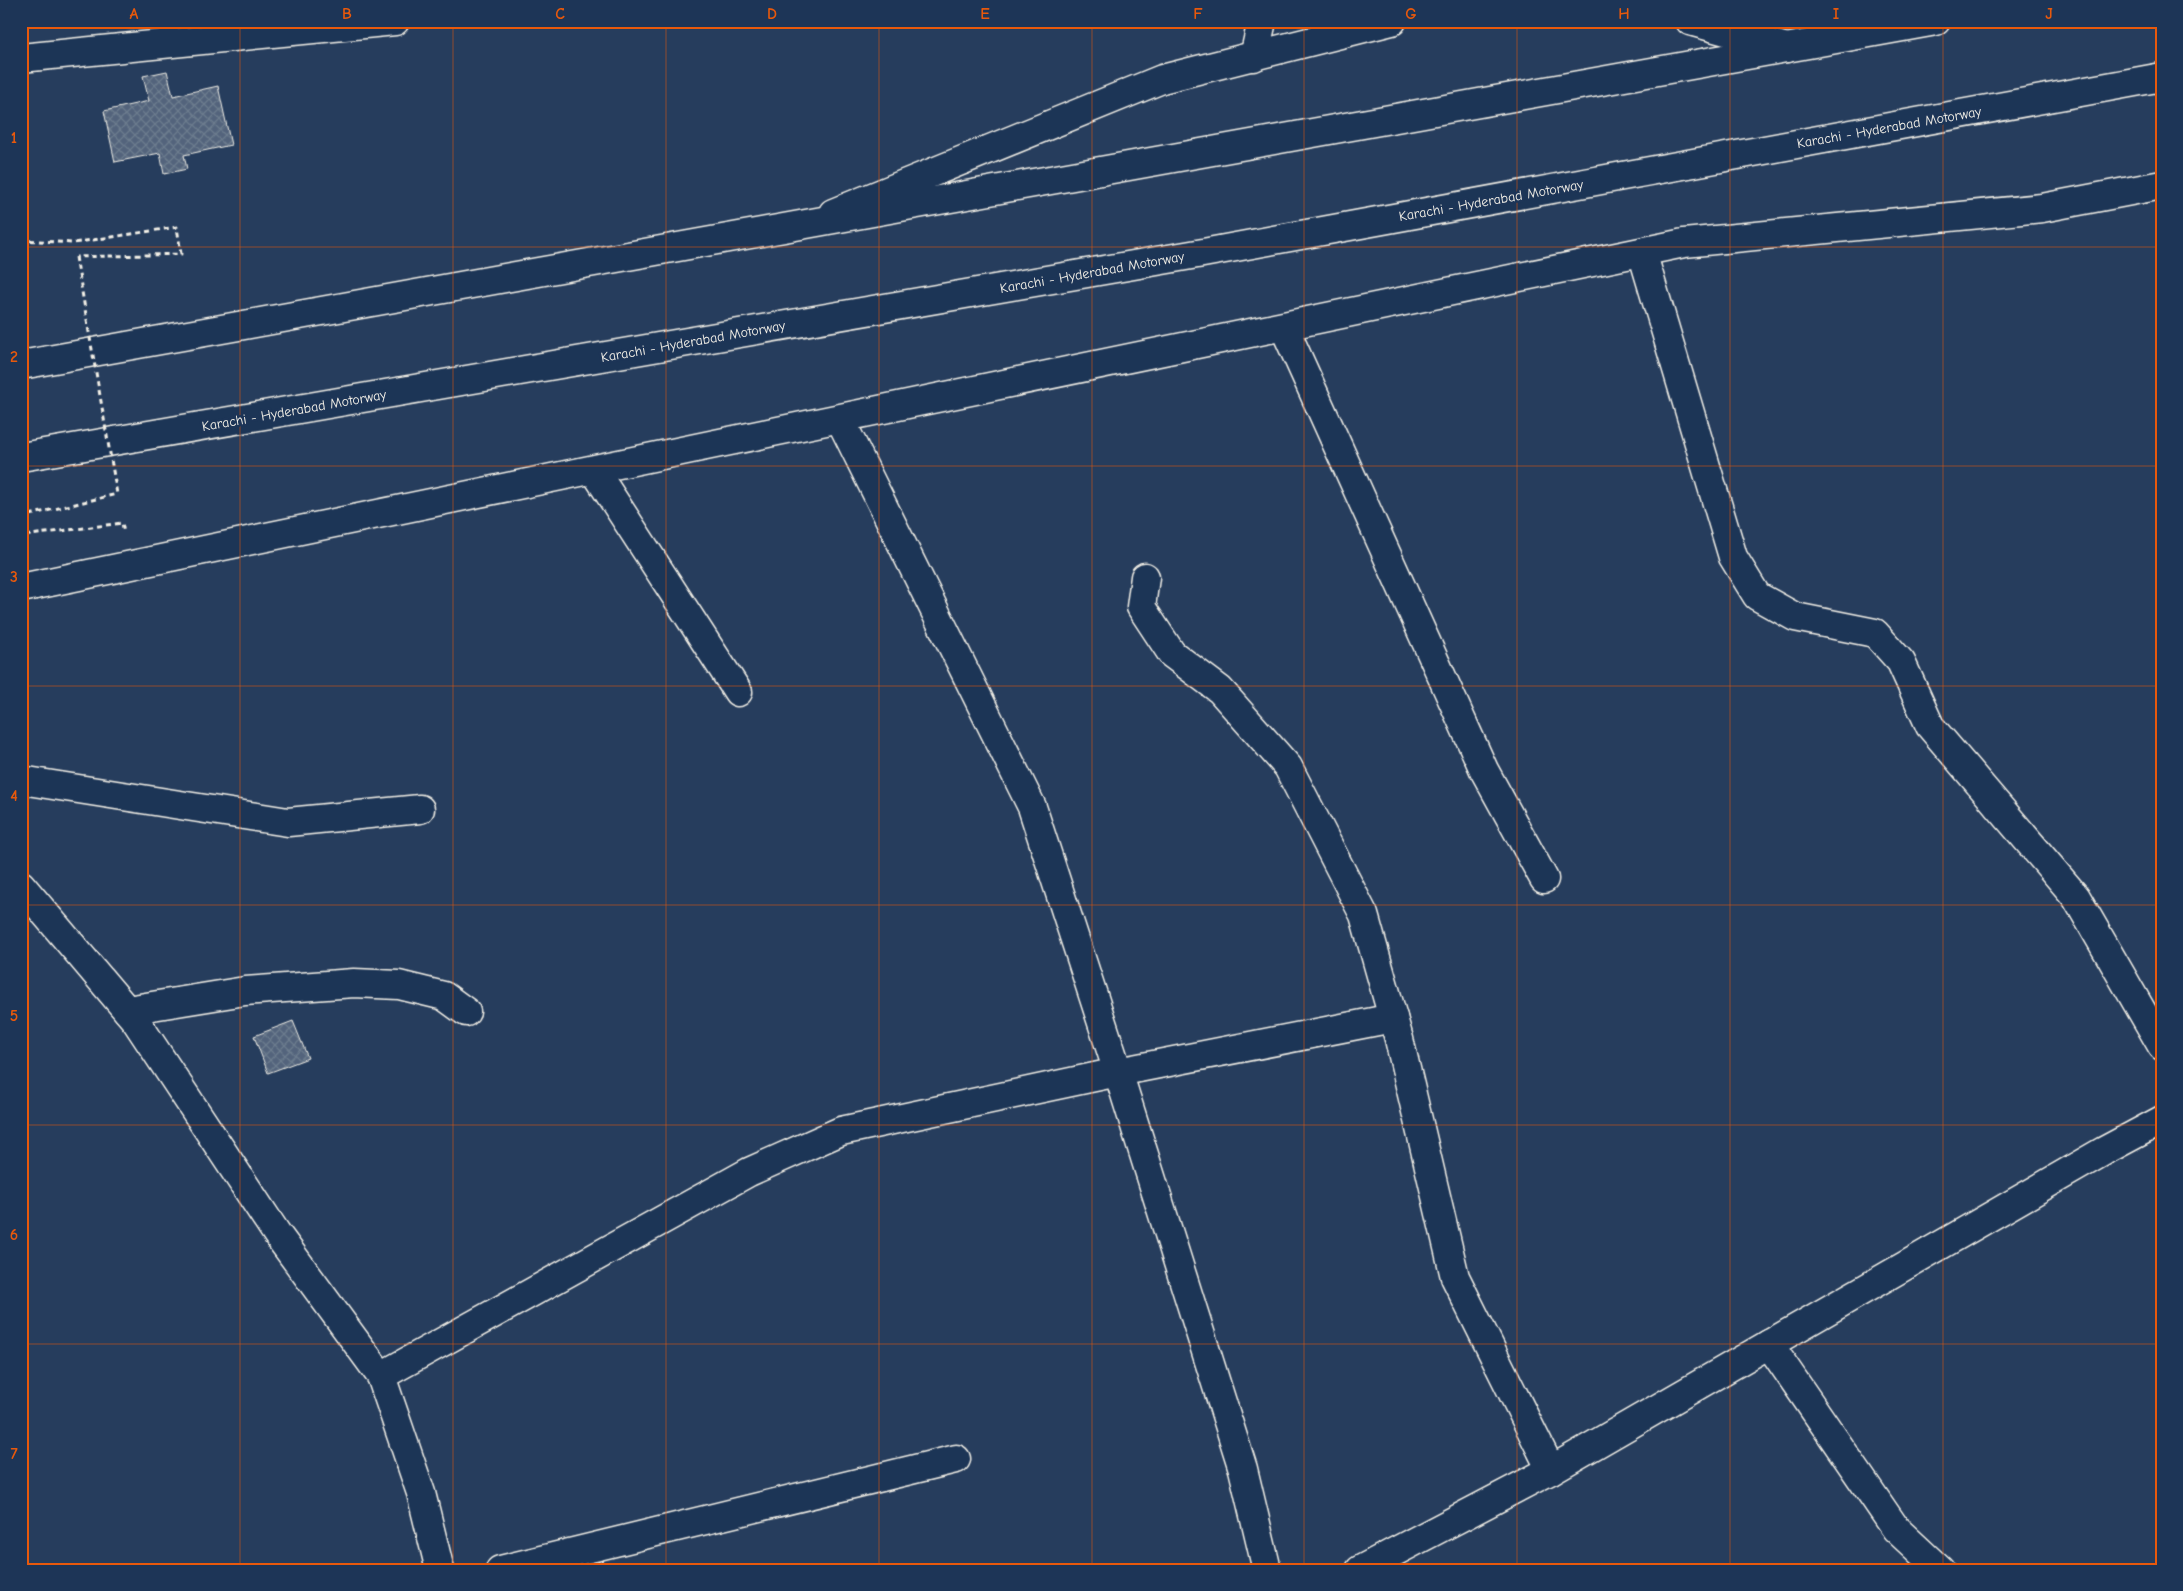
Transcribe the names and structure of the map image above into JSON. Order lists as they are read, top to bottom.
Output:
{
  "streets": {
    "main road": ["Karachi - Hyderabad Motorway"]
  },
  "grid": {
    "columns": [
      "A",
      "B",
      "C",
      "D",
      "E",
      "F",
      "G",
      "H",
      "I",
      "J"
    ],
    "rows": [
      "1",
      "2",
      "3",
      "4",
      "5",
      "6",
      "7"
    ]
  }
}
